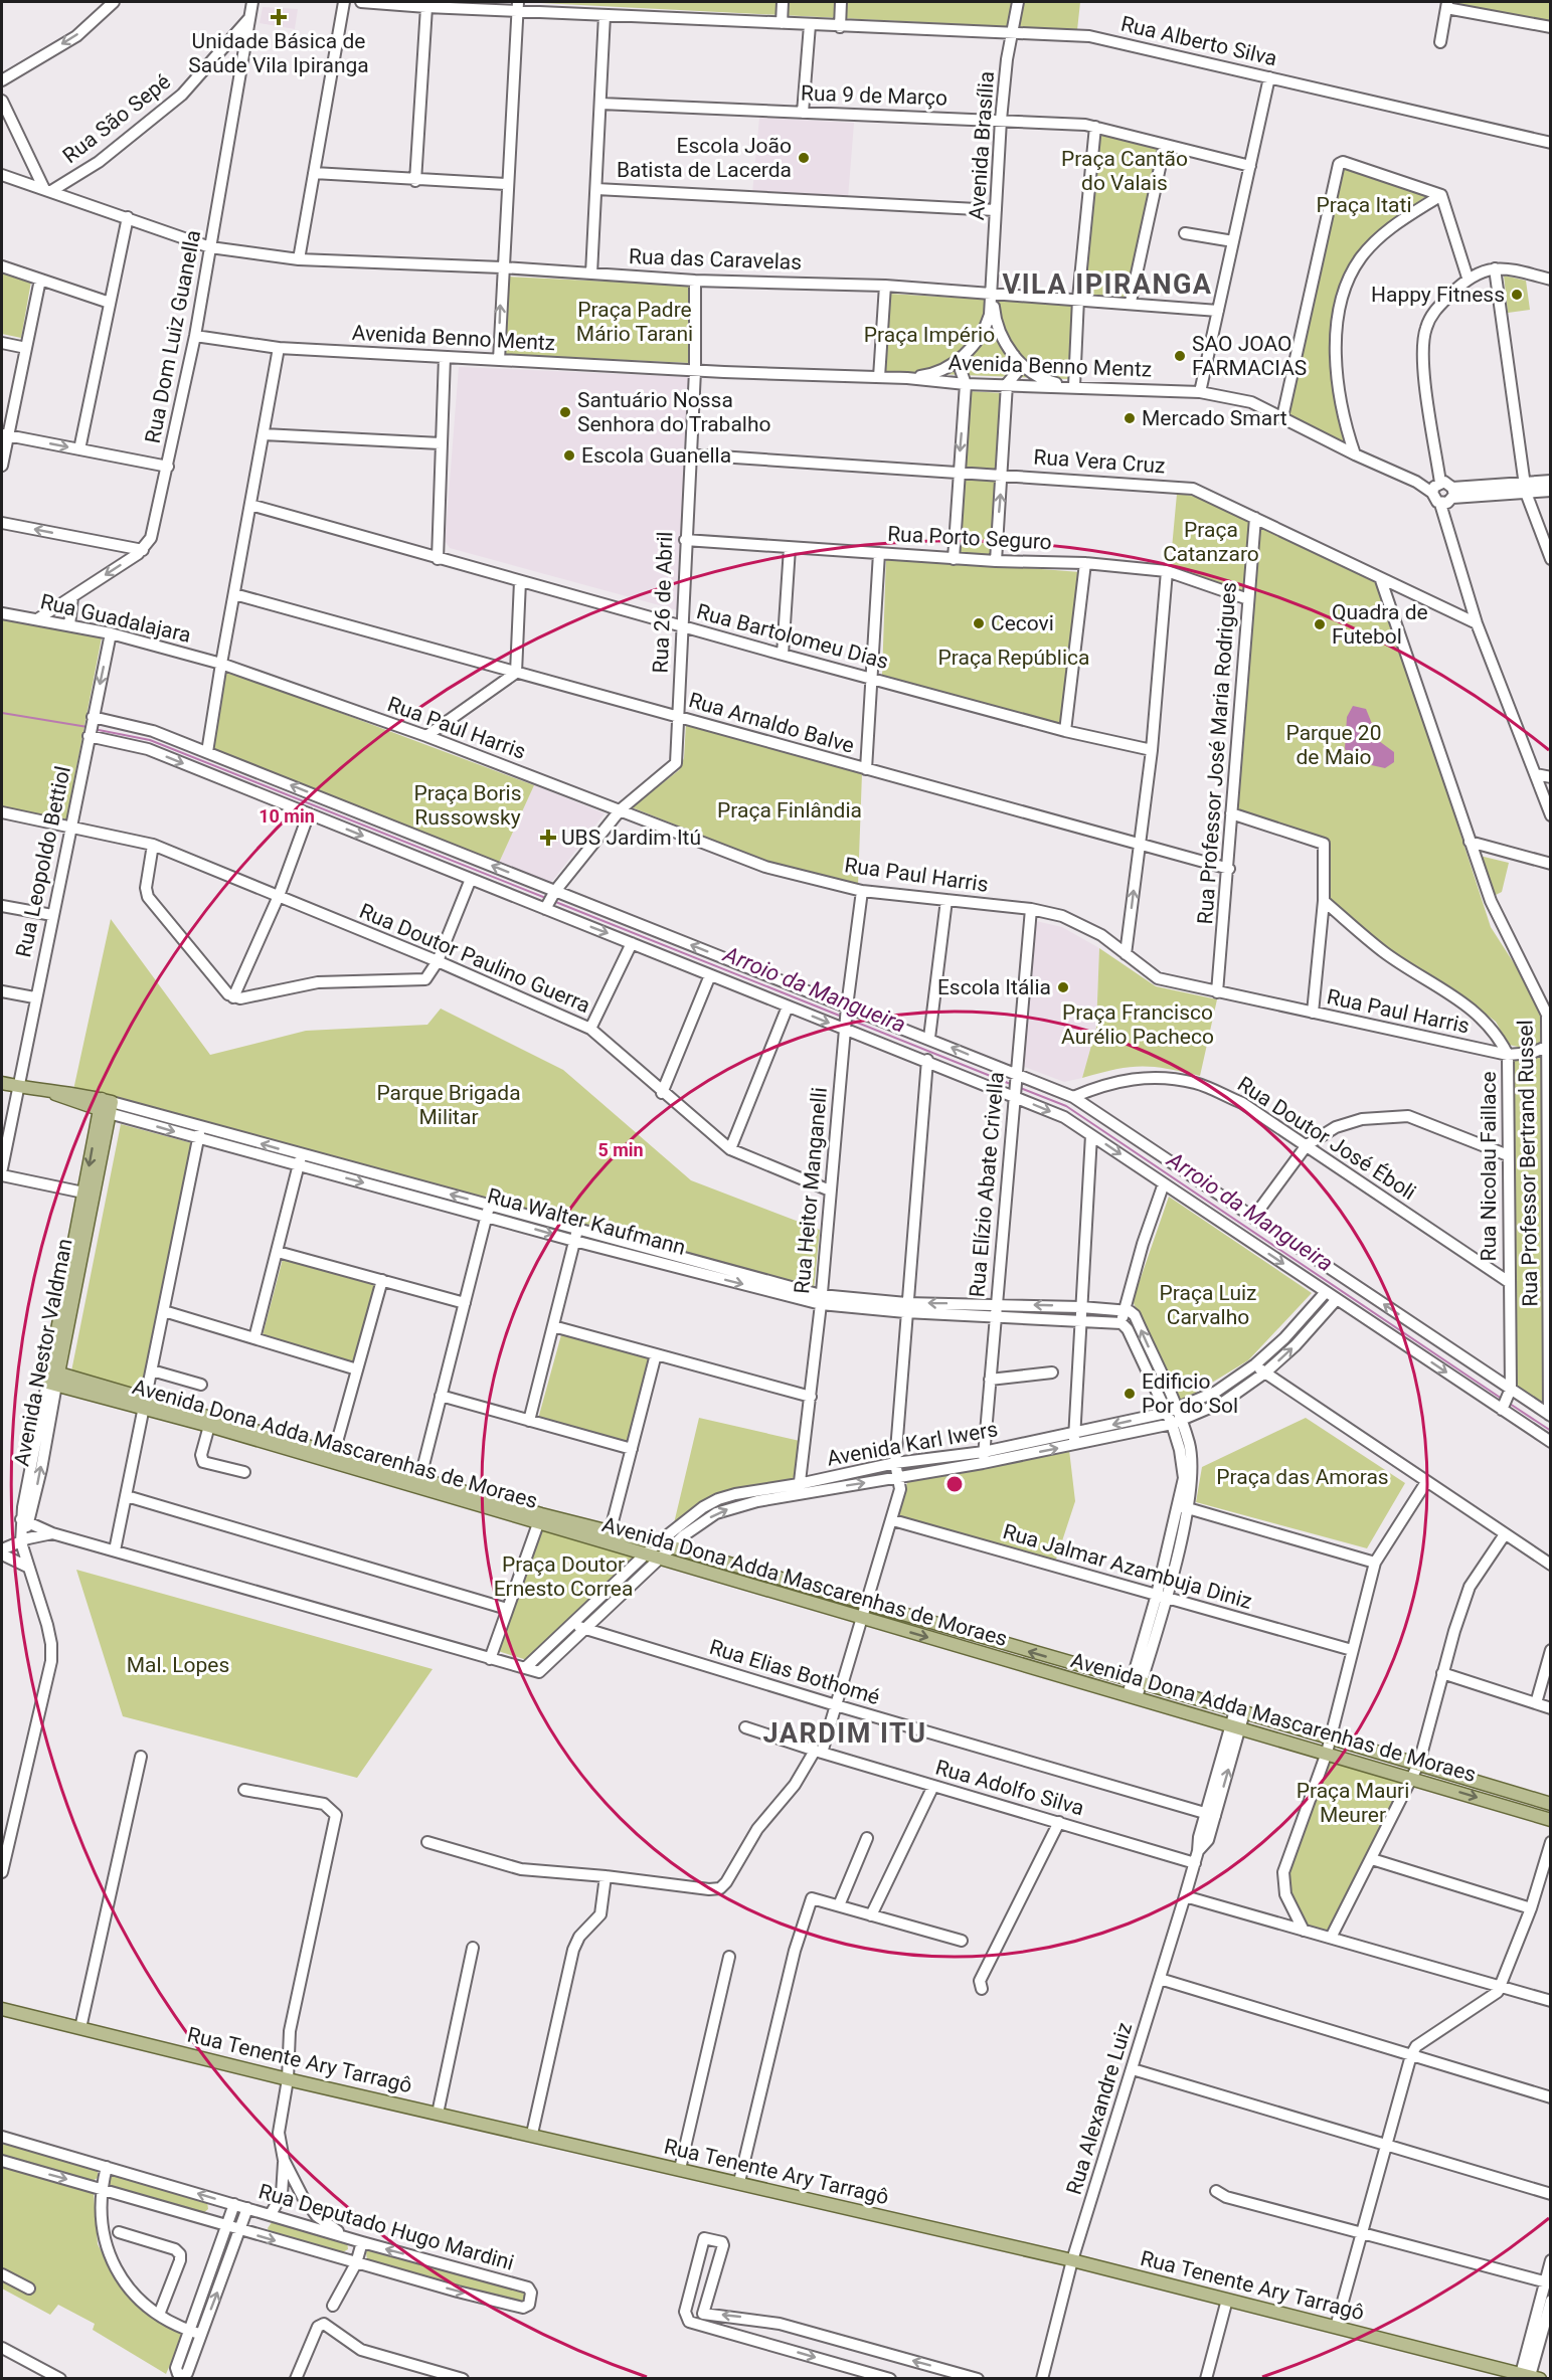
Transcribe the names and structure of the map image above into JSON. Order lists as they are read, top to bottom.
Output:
{
  "streets": {
    "main road": [
      "Rua Walter Kaufmann",
      "Avenida Nestor Valdman",
      "Avenida Dona Adda Mascarenhas de Moraes",
      "Rua Tenente Ary Tarragô"
    ],
    "street": [
      "Rua Alberto Silva",
      "Rua 9 de Março",
      "Rua São Sepé",
      "Avenida Brasília",
      "Rua das Caravelas",
      "Rua Dom Luiz Guanella",
      "Avenida Benno Mentz",
      "Rua Vera Cruz",
      "Rua Porto Seguro",
      "Rua 26 de Abril",
      "Rua Guadalajara",
      "Rua Bartolomeu Dias",
      "Rua Arnaldo Balve",
      "Rua Paul Harris",
      "Rua Professor José Maria Rodrigues",
      "Rua Leopoldo Bettiol",
      "Rua Doutor Paulino Guerra",
      "Rua Doutor José Éboli",
      "Rua Professor Bertrand Russel",
      "Rua Nicolau Faillace",
      "Rua Elízio Abate Crivella",
      "Rua Heitor Manganelli",
      "Avenida Karl Iwers",
      "Rua Jalmar Azambuja Diniz",
      "Rua Elias Bothomé",
      "Rua Adolfo Silva",
      "Rua Alexandre Luiz",
      "Rua Deputado Hugo Mardini"
    ]
  },
  "crossings": [
    ["Rua Alberto Silva", "Avenida Brasília"],
    ["Rua 9 de Março", "Avenida Brasília"],
    ["Rua São Sepé", "Rua das Caravelas"],
    ["Rua São Sepé", "Rua Dom Luiz Guanella"],
    ["Avenida Brasília", "Rua das Caravelas"],
    ["Avenida Brasília", "Avenida Benno Mentz"],
    ["Rua das Caravelas", "Rua Dom Luiz Guanella"],
    ["Rua Dom Luiz Guanella", "Avenida Benno Mentz"],
    ["Avenida Benno Mentz", "Rua 26 de Abril"],
    ["Rua Vera Cruz", "Rua 26 de Abril"],
    ["Rua Vera Cruz", "Rua Professor José Maria Rodrigues"],
    ["Rua Vera Cruz", "Rua Professor Bertrand Russel"],
    ["Rua Porto Seguro", "Rua 26 de Abril"],
    ["Rua Porto Seguro", "Rua Professor José Maria Rodrigues"],
    ["Rua 26 de Abril", "Rua Bartolomeu Dias"],
    ["Rua 26 de Abril", "Rua Arnaldo Balve"],
    ["Rua 26 de Abril", "Rua Paul Harris"],
    ["Rua Guadalajara", "Rua Paul Harris"],
    ["Rua Guadalajara", "Rua Leopoldo Bettiol"],
    ["Rua Arnaldo Balve", "Rua Professor José Maria Rodrigues"],
    ["Rua Paul Harris", "Rua Professor José Maria Rodrigues"],
    ["Rua Paul Harris", "Rua Nicolau Faillace"],
    ["Rua Paul Harris", "Rua Elízio Abate Crivella"],
    ["Rua Paul Harris", "Rua Heitor Manganelli"],
    ["Rua Leopoldo Bettiol", "Rua Doutor Paulino Guerra"],
    ["Rua Leopoldo Bettiol", "Rua Walter Kaufmann"],
    ["Rua Doutor Paulino Guerra", "Rua Heitor Manganelli"],
    ["Rua Doutor José Éboli", "Rua Nicolau Faillace"],
    ["Rua Elízio Abate Crivella", "Rua Walter Kaufmann"],
    ["Rua Elízio Abate Crivella", "Avenida Karl Iwers"],
    ["Rua Heitor Manganelli", "Rua Walter Kaufmann"],
    ["Rua Heitor Manganelli", "Avenida Karl Iwers"],
    ["Rua Walter Kaufmann", "Avenida Nestor Valdman"],
    ["Avenida Nestor Valdman", "Avenida Dona Adda Mascarenhas de Moraes"],
    ["Avenida Dona Adda Mascarenhas de Moraes", "Avenida Karl Iwers"],
    ["Avenida Dona Adda Mascarenhas de Moraes", "Rua Alexandre Luiz"],
    ["Avenida Karl Iwers", "Rua Elias Bothomé"],
    ["Rua Elias Bothomé", "Rua Alexandre Luiz"],
    ["Rua Adolfo Silva", "Rua Alexandre Luiz"],
    ["Rua Tenente Ary Tarragô", "Rua Alexandre Luiz"]
  ],
  "districts": ["VILA IPIRANGA", "JARDIM ITU"],
  "water": ["Arroio da Mangueira"],
  "parks": [
    "Praça Cantão do Valais",
    "Praça Itati",
    "Praça Padre Mário Tarani",
    "Praça Império",
    "Praça Catanzaro",
    "Praça República",
    "Parque 20 de Maio",
    "Praça Boris Russowsky",
    "Praça Finlândia",
    "Praça Francisco Aurélio Pacheco",
    "Parque Brigada Militar",
    "Praça Luiz Carvalho",
    "Praça das Amoras",
    "Praça Doutor Ernesto Correa",
    "Mal. Lopes",
    "Praça Mauri Meurer"
  ],
  "places": {
    "health": ["Unidade Básica de Saúde Vila Ipiranga", "UBS Jardim Itú"],
    "other": [
      "Escola João Batista de Lacerda",
      "Happy Fitness",
      "SAO JOAO FARMACIAS",
      "Santuário Nossa Senhora do Trabalho",
      "Mercado Smart",
      "Escola Guanella",
      "Cecovi",
      "Quadra de Futebol",
      "Escola Itália",
      "Edificio Por do Sol"
    ]
  },
  "rings": ["10 min", "5 min"]
}
